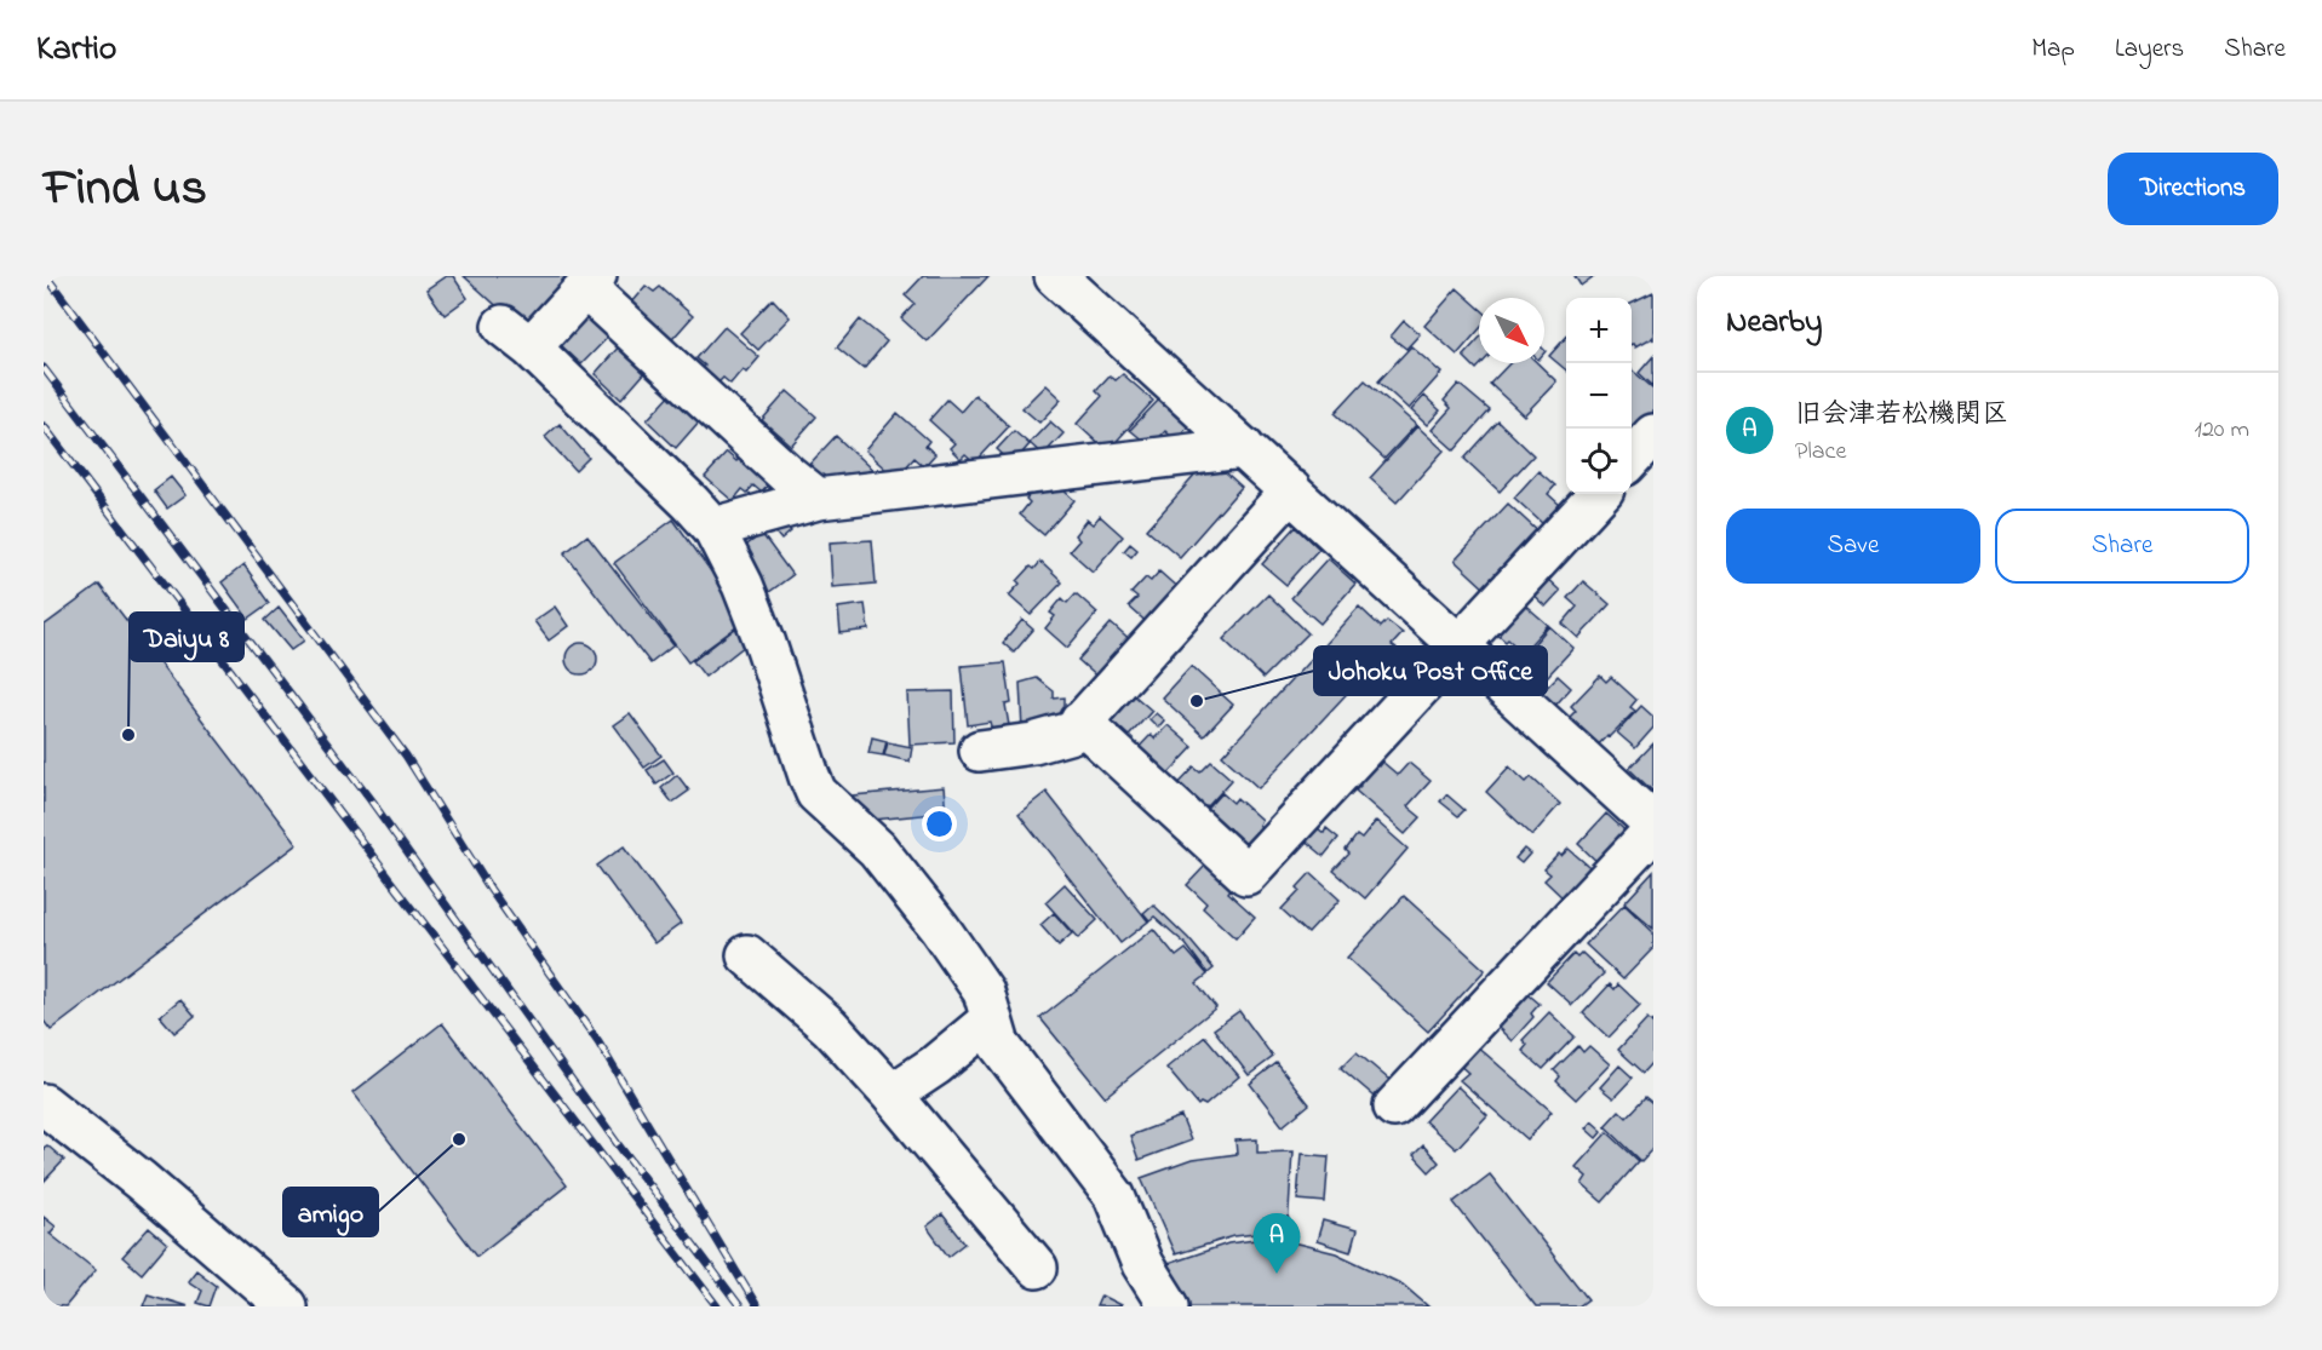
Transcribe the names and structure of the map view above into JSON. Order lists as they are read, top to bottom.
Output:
{
  "places": ["Johoku Post Office", "Daiyu 8", "amigo"],
  "north": "bottom right",
  "page": {
    "header": "Kartio",
    "nav": ["Map", "Layers", "Share"],
    "title": "Find us",
    "buttons": [
      "Directions",
      ["Save", "Share"]
    ],
    "heading": "Nearby",
    "map_buttons": ["+", "−"],
    "list": [
      {
        "mark": "A",
        "name": "旧会津若松機関区",
        "note": "Place",
        "value": "120 m"
      }
    ],
    "pins": "A"
  }
}
